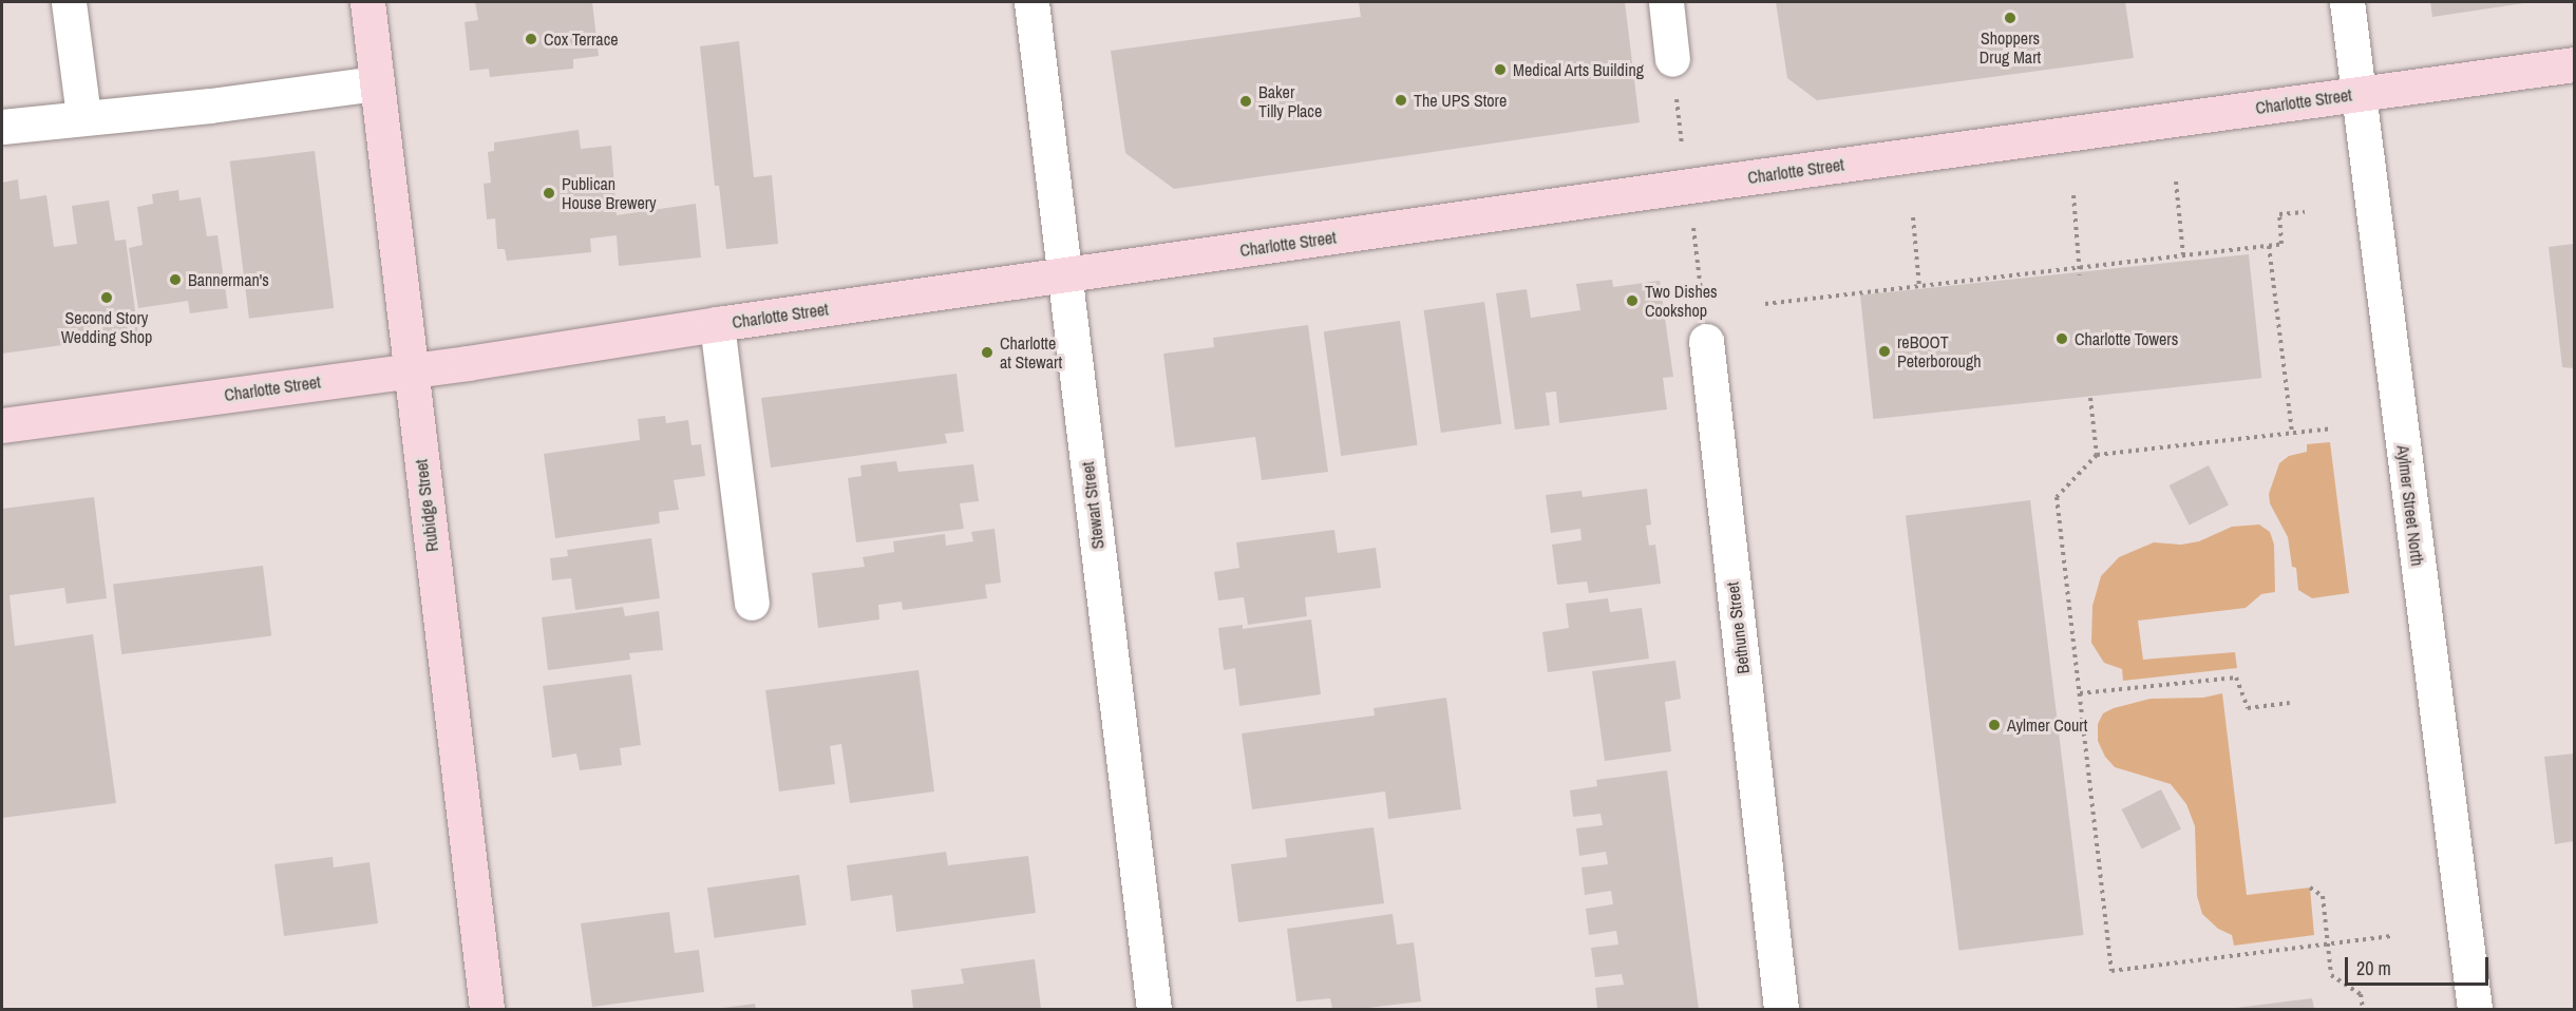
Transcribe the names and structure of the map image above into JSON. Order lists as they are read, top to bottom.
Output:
{
  "streets": {
    "main road": ["Charlotte Street", "Rubidge Street"],
    "street": ["Stewart Street", "Aylmer Street North", "Bethune Street"]
  },
  "crossings": [
    ["Charlotte Street", "Rubidge Street"],
    ["Charlotte Street", "Stewart Street"],
    ["Charlotte Street", "Aylmer Street North"]
  ],
  "places": [
    "Shoppers Drug Mart",
    "Cox Terrace",
    "Medical Arts Building",
    "The UPS Store",
    "Baker Tilly Place",
    "Publican House Brewery",
    "Bannerman's",
    "Second Story Wedding Shop",
    "Two Dishes Cookshop",
    "Charlotte Towers",
    "reBOOT Peterborough",
    "Charlotte at Stewart",
    "Aylmer Court"
  ],
  "scale_bar": "20 m"
}
